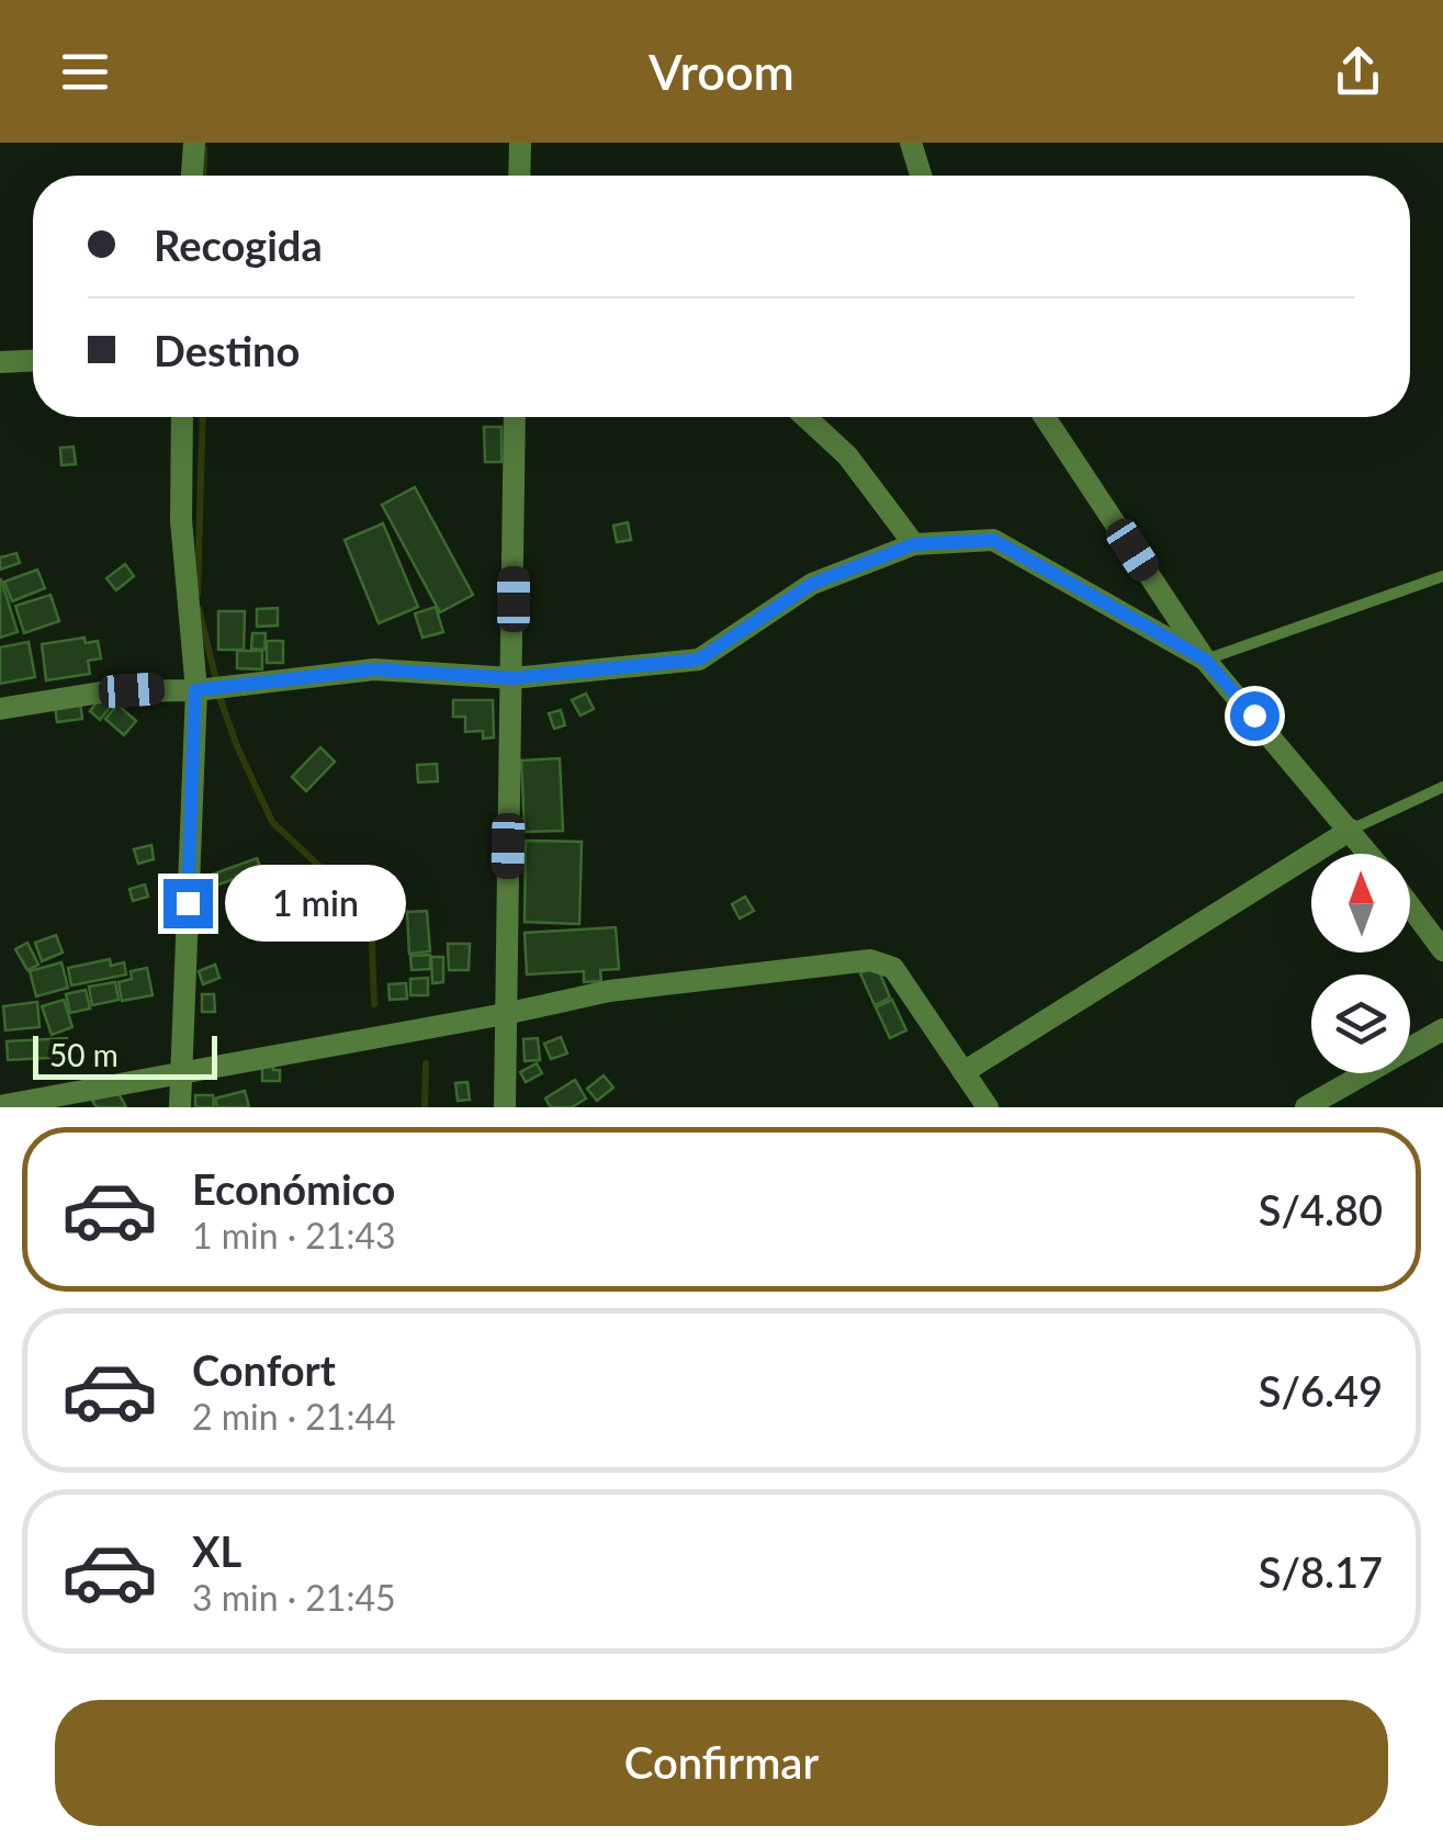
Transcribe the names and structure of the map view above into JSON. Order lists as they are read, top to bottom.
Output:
{
  "scale_bar": "50 m",
  "north": "top",
  "page": {
    "header": "Vroom",
    "banner": ["Recogida", "Destino"],
    "bubble": "1 min",
    "scale": "50 m",
    "list": [
      {
        "name": "Económico",
        "note": "1 min · 21:43",
        "value": "S/4.80"
      },
      {
        "name": "Confort",
        "note": "2 min · 21:44",
        "value": "S/6.49"
      },
      {
        "name": "XL",
        "note": "3 min · 21:45",
        "value": "S/8.17"
      }
    ],
    "buttons": "Confirmar"
  }
}
